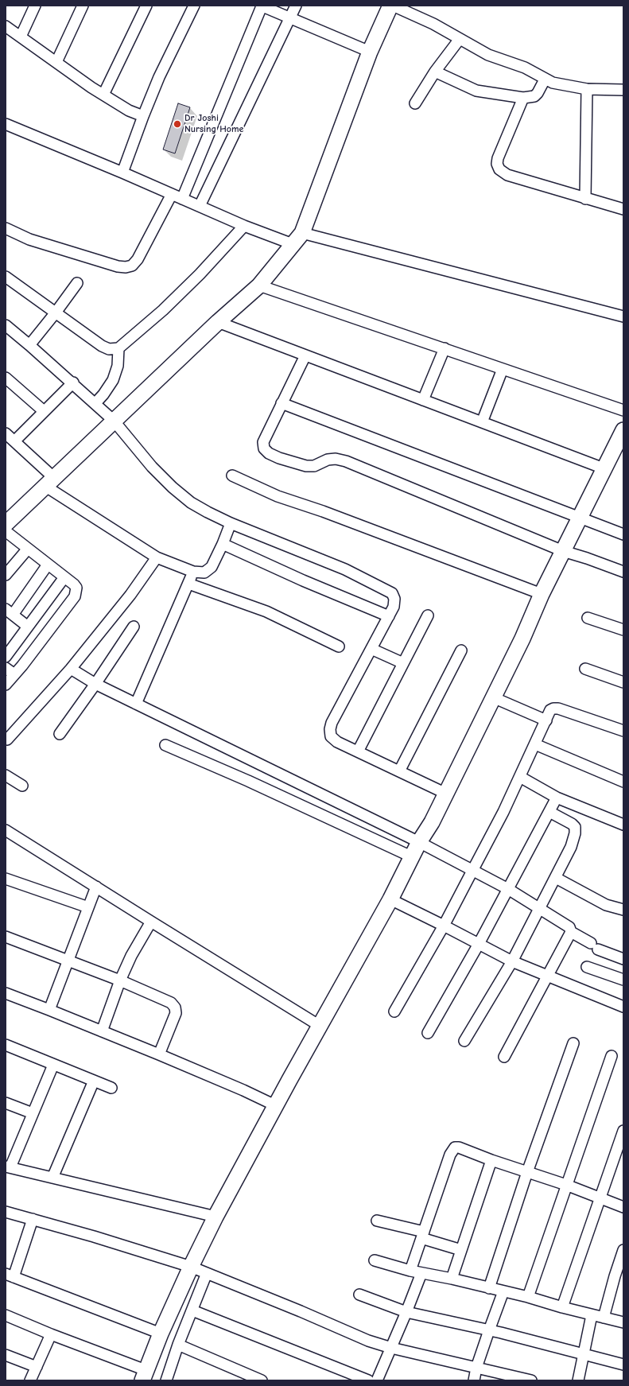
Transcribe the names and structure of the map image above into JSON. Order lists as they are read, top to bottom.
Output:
{
  "places": ["Dr Joshi Nursing Home"]
}
